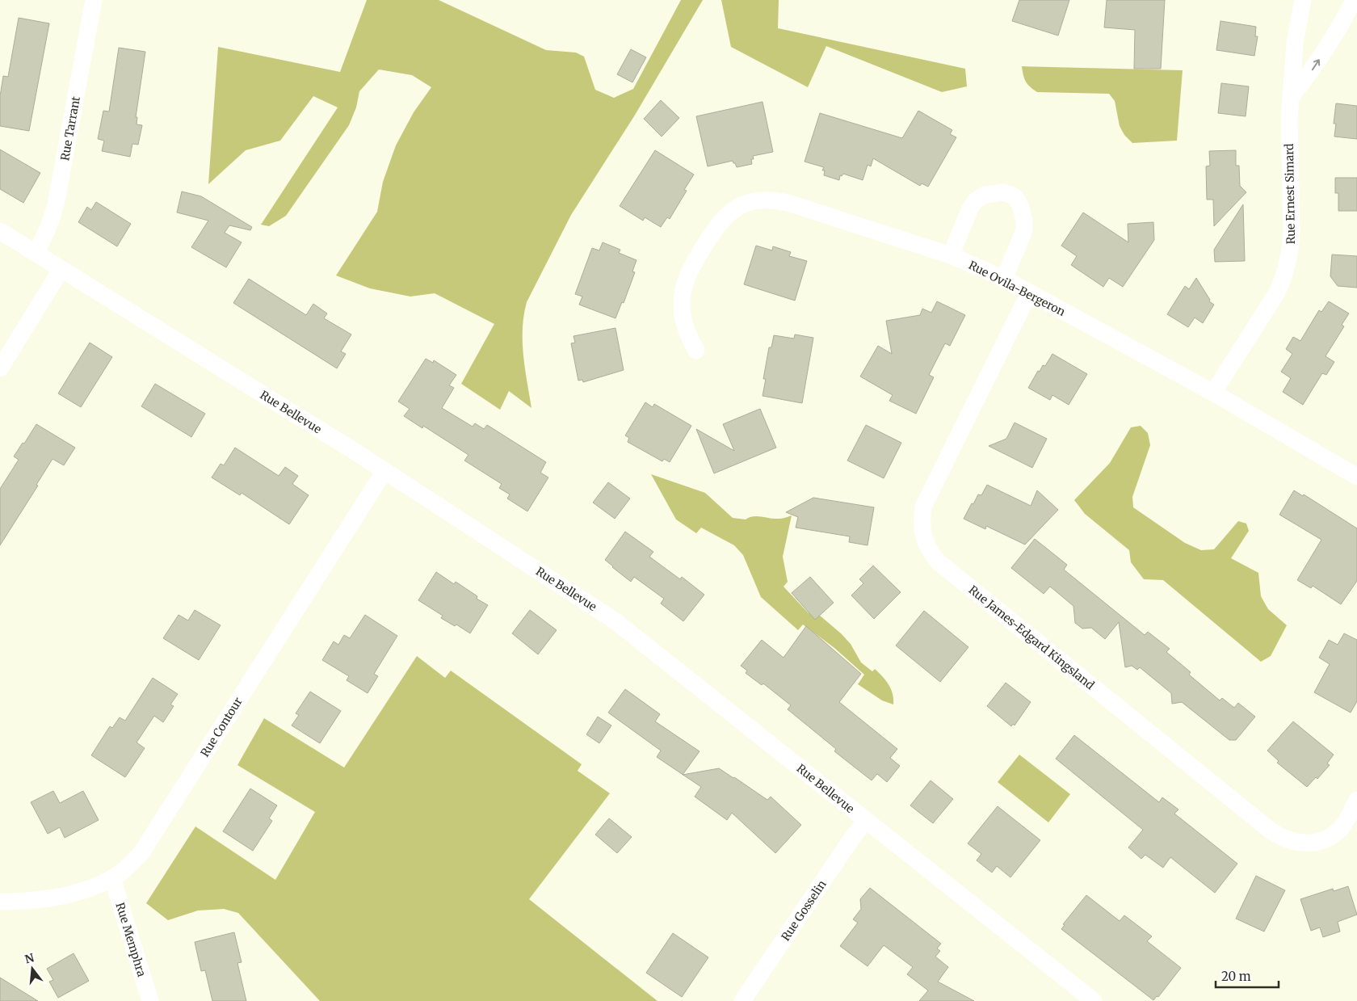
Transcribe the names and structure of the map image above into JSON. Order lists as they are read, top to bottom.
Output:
{
  "streets": {
    "street": [
      "Rue Tarrant",
      "Rue Ernest Simard",
      "Rue Ovila-Bergeron",
      "Rue Bellevue",
      "Rue James-Edgard Kingsland",
      "Rue Contour",
      "Rue Gosselin",
      "Rue Memphra"
    ]
  },
  "crossings": [
    ["Rue Tarrant", "Rue Bellevue"],
    ["Rue Ernest Simard", "Rue Ovila-Bergeron"],
    ["Rue Ovila-Bergeron", "Rue James-Edgard Kingsland"],
    ["Rue Bellevue", "Rue Contour"],
    ["Rue Bellevue", "Rue Gosselin"],
    ["Rue Contour", "Rue Memphra"]
  ],
  "scale_bar": "20 m",
  "north": "top"
}
